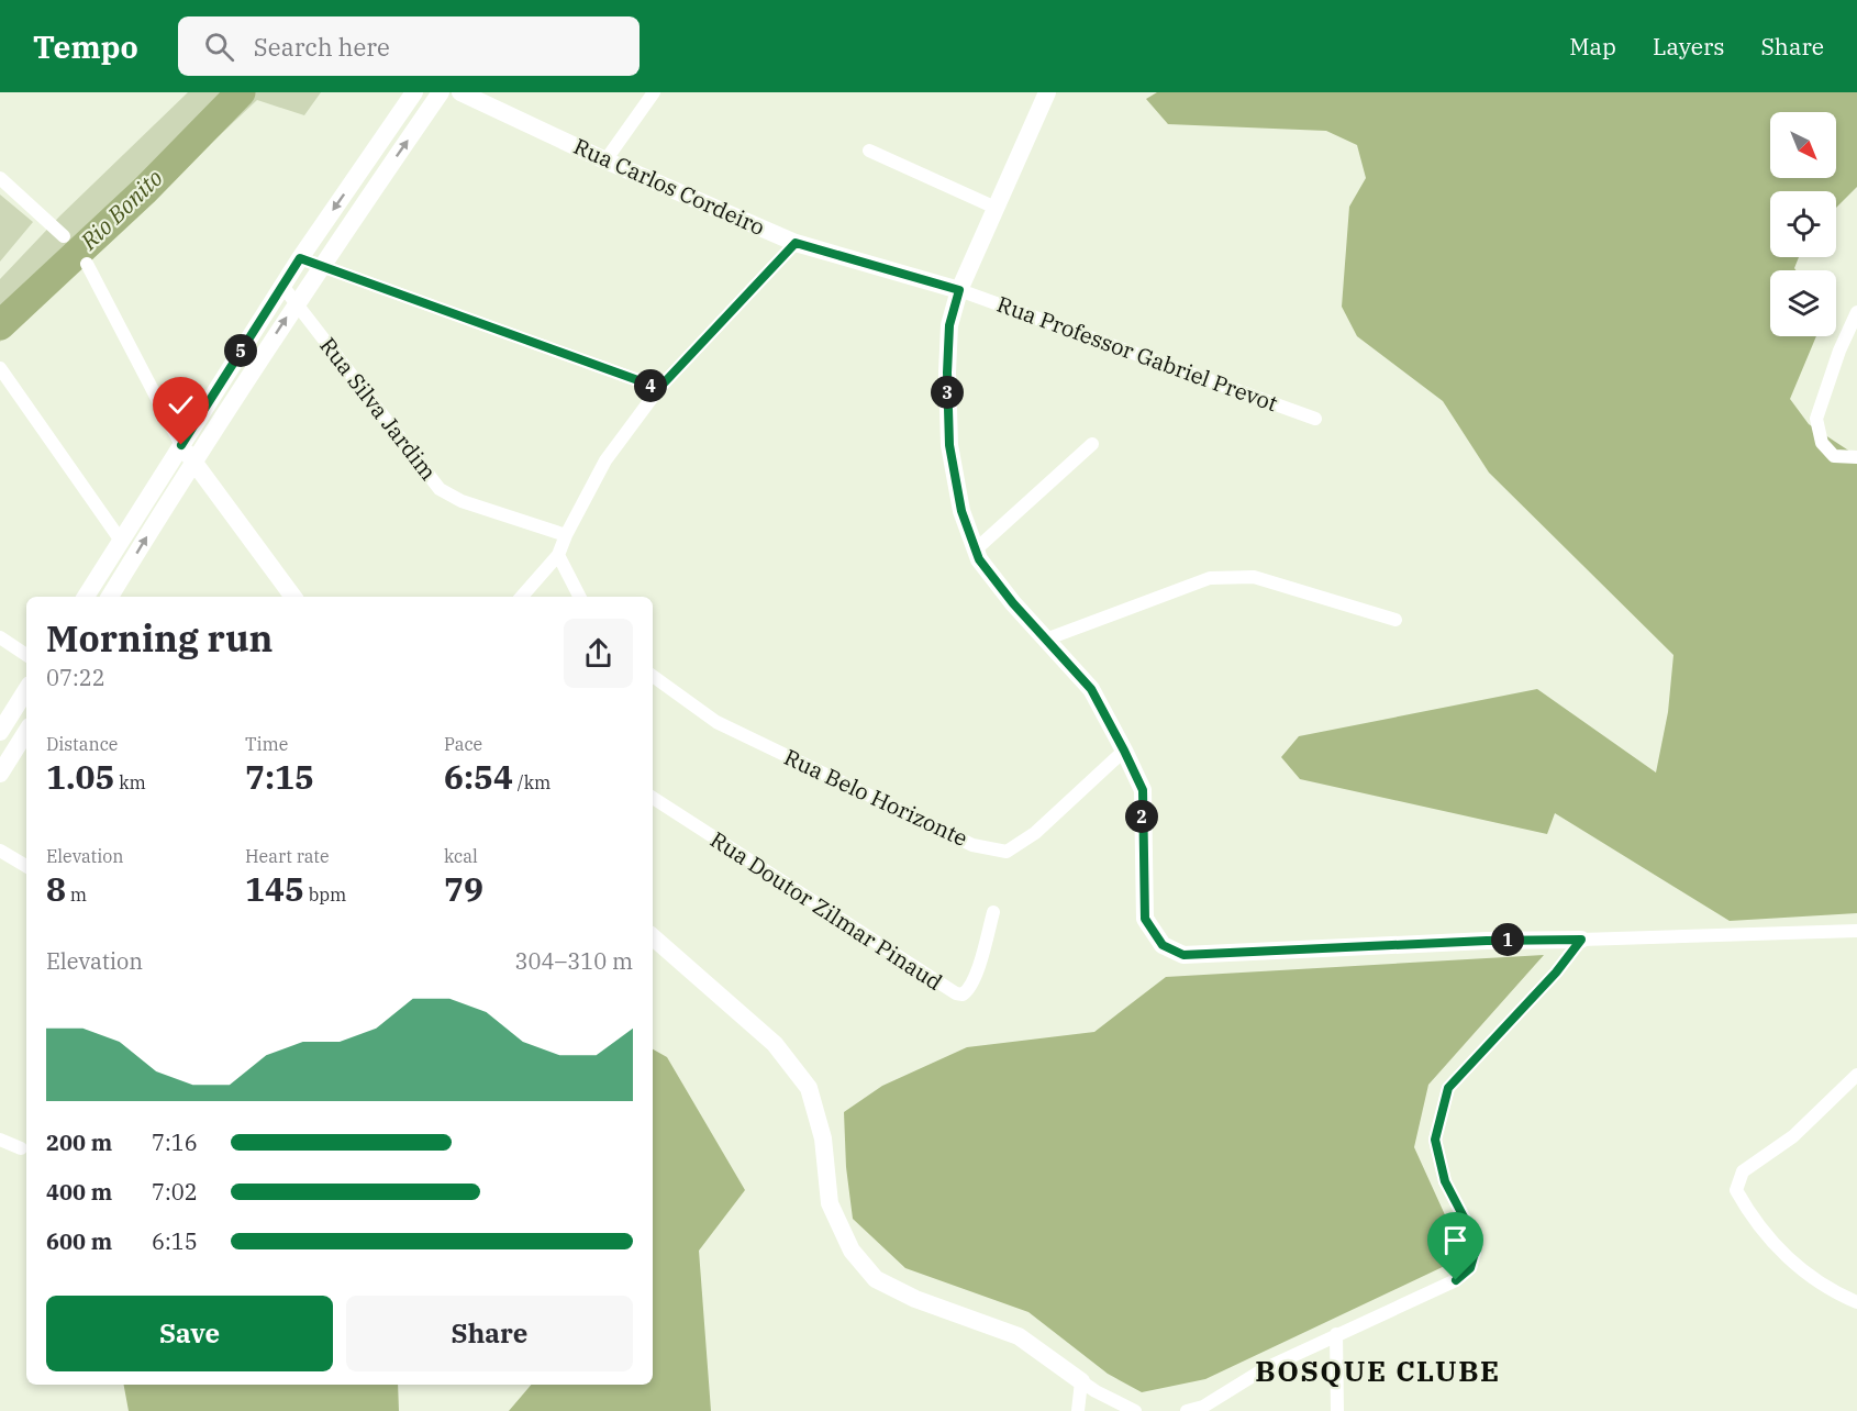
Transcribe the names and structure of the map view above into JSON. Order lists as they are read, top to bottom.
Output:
{
  "streets": {
    "street": [
      "Rua Carlos Cordeiro",
      "Rua Professor Gabriel Prevot",
      "Rua Silva Jardim",
      "Rua Belo Horizonte",
      "Rua Doutor Zilmar Pinaud"
    ]
  },
  "crossings": [
    ["Rua Carlos Cordeiro", "Rua Professor Gabriel Prevot"]
  ],
  "districts": ["BOSQUE CLUBE"],
  "water": ["Rio Bonito"],
  "north": "bottom right",
  "page": {
    "header": "Tempo",
    "search": "Search here",
    "nav": ["Map", "Layers", "Share"],
    "pins": [
      "5",
      "4",
      "3",
      "2",
      "1"
    ],
    "heading": ["Morning run", "07:22"],
    "stats": [
      ["Distance", "1.05 km"],
      ["Time", "7:15"],
      ["Pace", "6:54 /km"],
      ["Elevation", "8 m"],
      ["Heart rate", "145 bpm"],
      ["kcal", "79"]
    ],
    "chart": ["Elevation", "304–310 m"],
    "list": [
      {
        "name": "200 m",
        "note": "7:16"
      },
      {
        "name": "400 m",
        "note": "7:02"
      },
      {
        "name": "600 m",
        "note": "6:15"
      }
    ],
    "buttons": ["Save", "Share"]
  }
}
